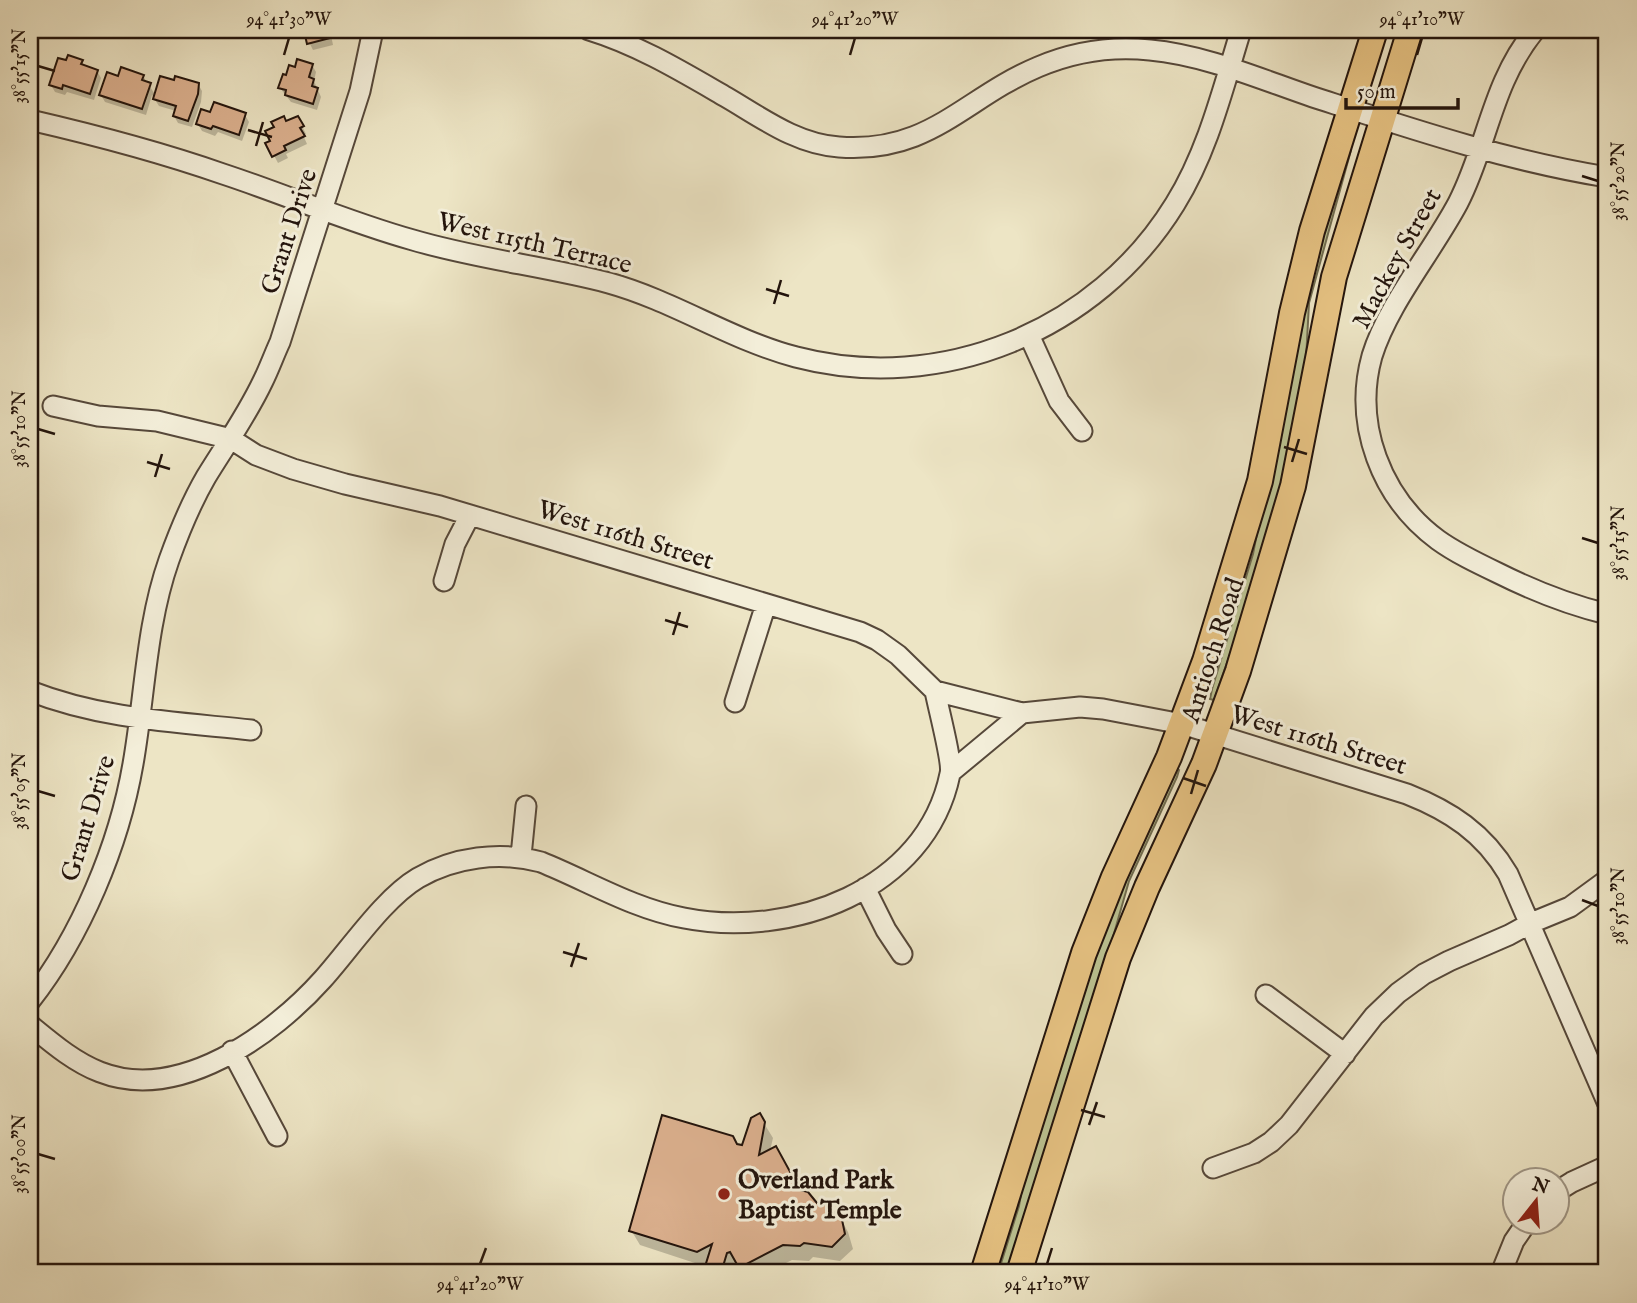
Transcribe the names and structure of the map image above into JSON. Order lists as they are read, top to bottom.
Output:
{
  "streets": {
    "main road": ["Antioch Road"],
    "street": [
      "Grant Drive",
      "West 115th Terrace",
      "Mackey Street",
      "West 116th Street"
    ]
  },
  "crossings": [
    ["Grant Drive", "West 115th Terrace"],
    ["Grant Drive", "West 116th Street"],
    ["West 116th Street", "Antioch Road"]
  ],
  "places": ["Overland Park Baptist Temple"],
  "scale_bar": "50 m",
  "north": "top",
  "coordinates": [
    "94°41'30\"W",
    "94°41'20\"W",
    "94°41'10\"W",
    "38°55'15\"N",
    "38°55'20\"N",
    "38°55'10\"N",
    "38°55'05\"N",
    "38°55'00\"N"
  ]
}
